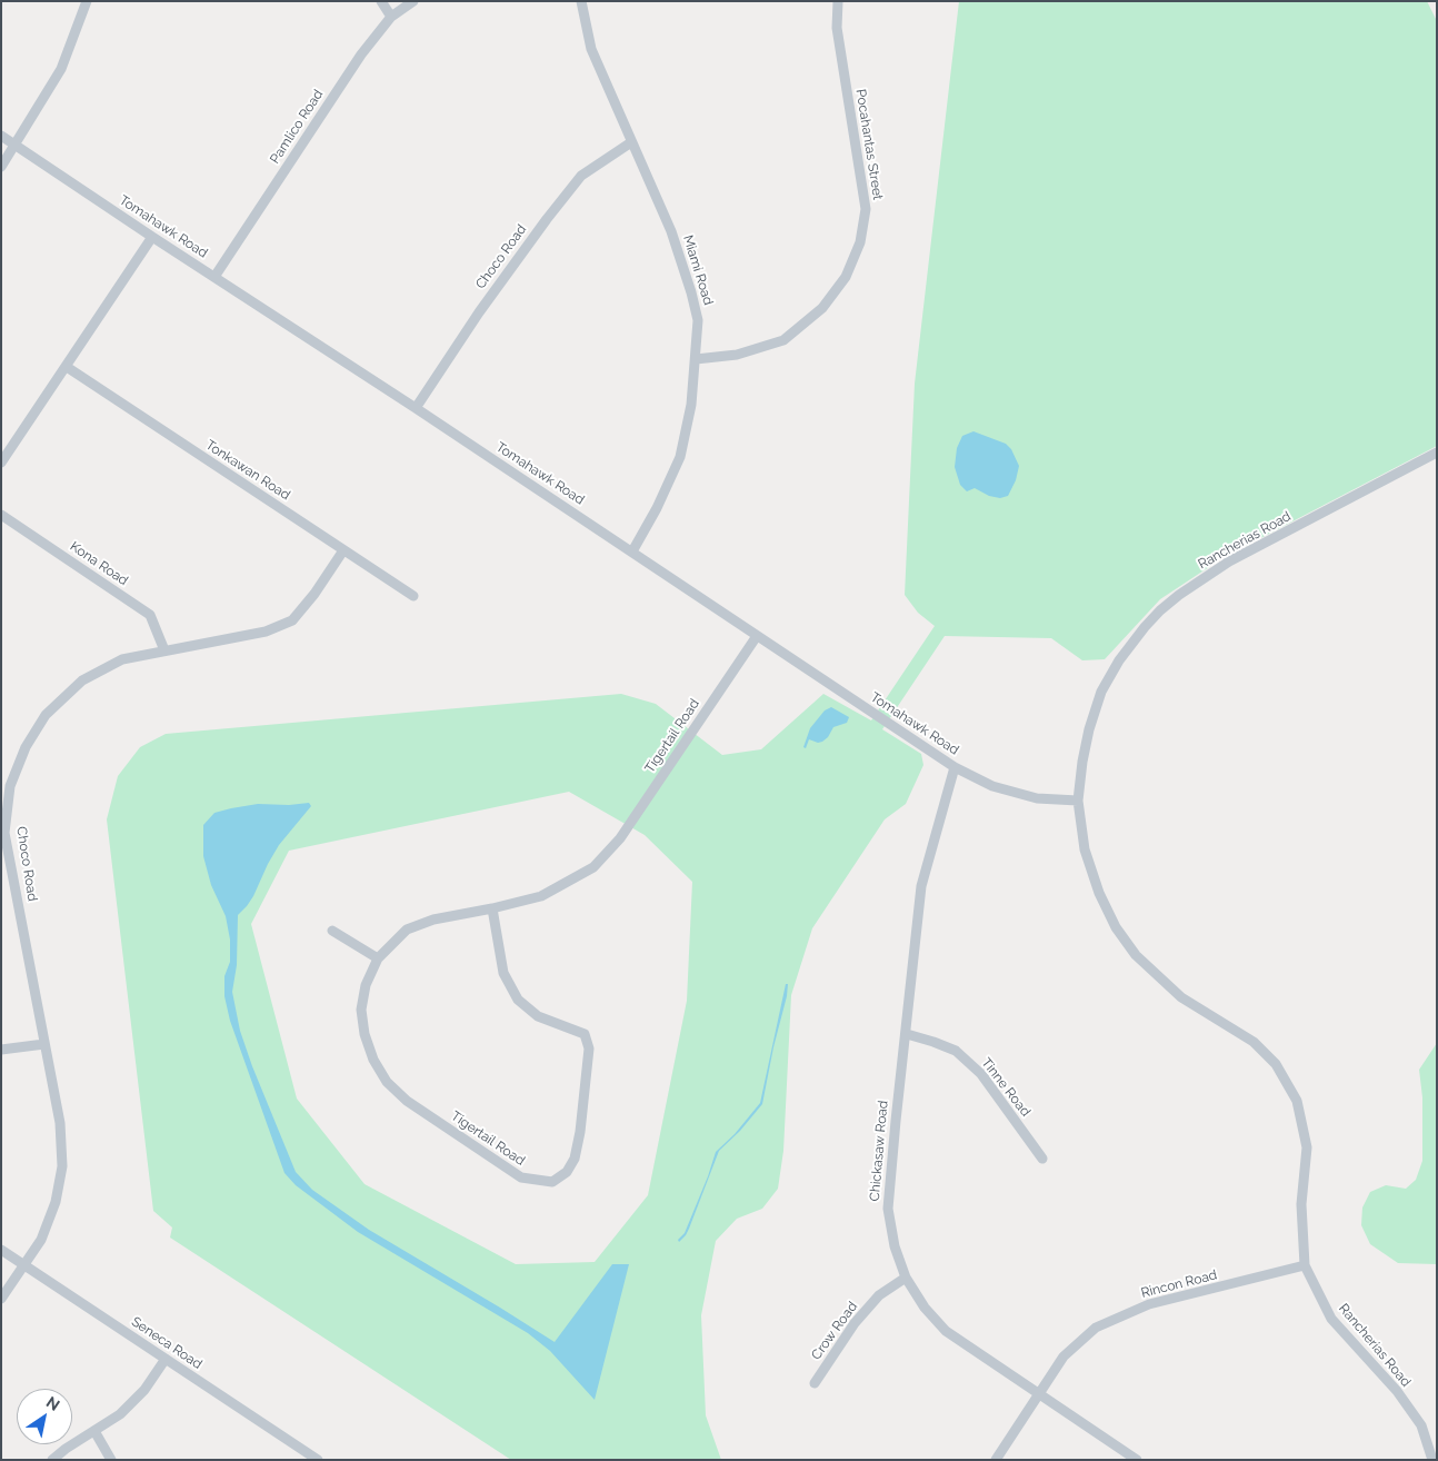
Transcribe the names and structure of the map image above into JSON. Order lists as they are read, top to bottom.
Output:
{
  "streets": {
    "street": [
      "Pamlico Road",
      "Pocahantas Street",
      "Tomahawk Road",
      "Choco Road",
      "Miami Road",
      "Tonkawan Road",
      "Rancherias Road",
      "Kona Road",
      "Tigertail Road",
      "Tinne Road",
      "Chickasaw Road",
      "Rincon Road",
      "Crow Road",
      "Seneca Road"
    ]
  },
  "crossings": [
    ["Pamlico Road", "Tomahawk Road"],
    ["Pocahantas Street", "Miami Road"],
    ["Tomahawk Road", "Choco Road"],
    ["Tomahawk Road", "Miami Road"],
    ["Tomahawk Road", "Rancherias Road"],
    ["Tomahawk Road", "Tigertail Road"],
    ["Tomahawk Road", "Chickasaw Road"],
    ["Choco Road", "Miami Road"],
    ["Choco Road", "Tonkawan Road"],
    ["Choco Road", "Kona Road"],
    ["Choco Road", "Seneca Road"],
    ["Rancherias Road", "Rincon Road"],
    ["Tinne Road", "Chickasaw Road"],
    ["Chickasaw Road", "Rincon Road"],
    ["Chickasaw Road", "Crow Road"]
  ],
  "north": "top right"
}
